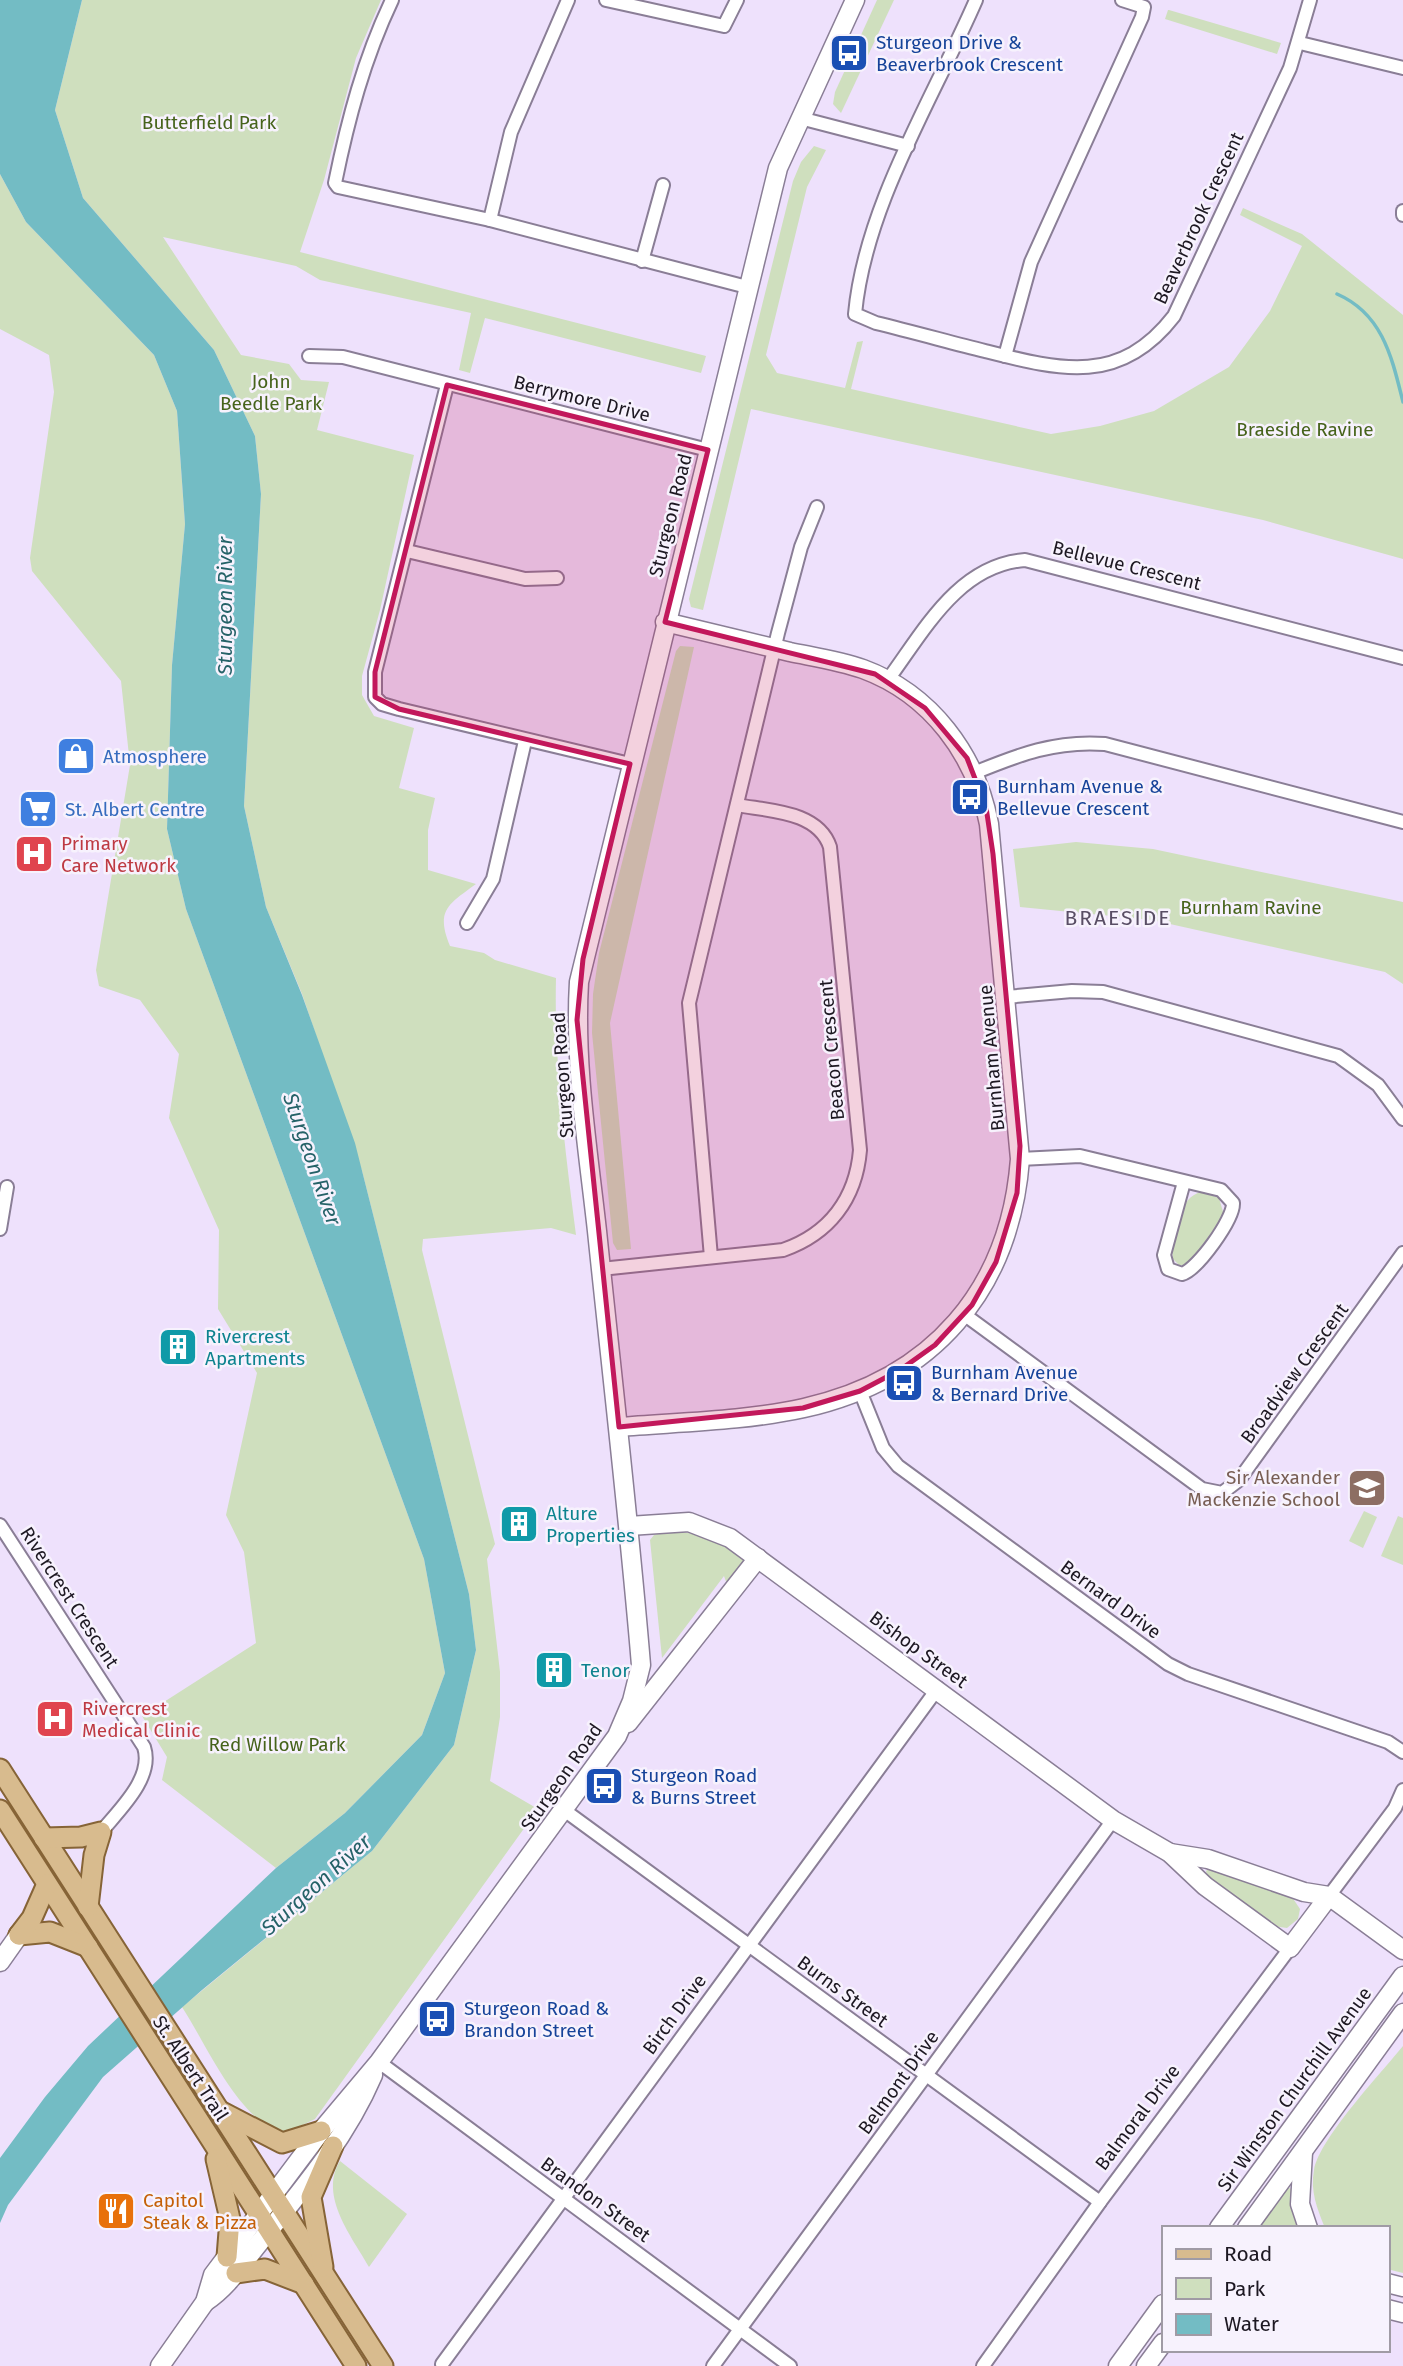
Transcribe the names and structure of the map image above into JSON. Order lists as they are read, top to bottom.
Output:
{
  "streets": {
    "main road": [
      "Sturgeon Road",
      "Burnham Avenue",
      "Bishop Street",
      "St. Albert Trail",
      "Sir Winston Churchill Avenue",
      "Balmoral Drive"
    ],
    "street": [
      "Beaverbrook Crescent",
      "Berrymore Drive",
      "Bellevue Crescent",
      "Beacon Crescent",
      "Broadview Crescent",
      "Rivercrest Crescent",
      "Bernard Drive",
      "Burns Street",
      "Birch Drive",
      "Belmont Drive",
      "Brandon Street"
    ]
  },
  "crossings": [
    ["Berrymore Drive", "Sturgeon Road"],
    ["Sturgeon Road", "Beacon Crescent"],
    ["Sturgeon Road", "Burnham Avenue"],
    ["Sturgeon Road", "Bishop Street"],
    ["Sturgeon Road", "Burns Street"],
    ["Sturgeon Road", "St. Albert Trail"],
    ["Sturgeon Road", "Brandon Street"],
    ["Bellevue Crescent", "Burnham Avenue"],
    ["Burnham Avenue", "Broadview Crescent"],
    ["Burnham Avenue", "Bernard Drive"],
    ["Bishop Street", "Birch Drive"],
    ["Bishop Street", "Belmont Drive"],
    ["Bishop Street", "Balmoral Drive"],
    ["Burns Street", "Birch Drive"],
    ["Burns Street", "Belmont Drive"],
    ["Burns Street", "Balmoral Drive"],
    ["Birch Drive", "Brandon Street"],
    ["Belmont Drive", "Brandon Street"]
  ],
  "districts": ["BRAESIDE"],
  "water": ["Sturgeon River"],
  "parks": [
    "Butterfield Park",
    "John Beedle Park",
    "Braeside Ravine",
    "Burnham Ravine",
    "Red Willow Park"
  ],
  "places": {
    "bus stop": [
      "Sturgeon Drive & Beaverbrook Crescent",
      "Burnham Avenue & Bellevue Crescent",
      "Burnham Avenue & Bernard Drive",
      "Sturgeon Road & Burns Street",
      "Sturgeon Road & Brandon Street"
    ],
    "shop": ["Atmosphere"],
    "supermarket": ["St. Albert Centre"],
    "hospital": ["Primary Care Network", "Rivercrest Medical Clinic"],
    "building": ["Rivercrest Apartments", "Alture Properties", "Tenor"],
    "school or university": ["Sir Alexander Mackenzie School"],
    "restaurant": ["Capitol Steak & Pizza"]
  },
  "legend": ["Road", "Park", "Water"]
}
